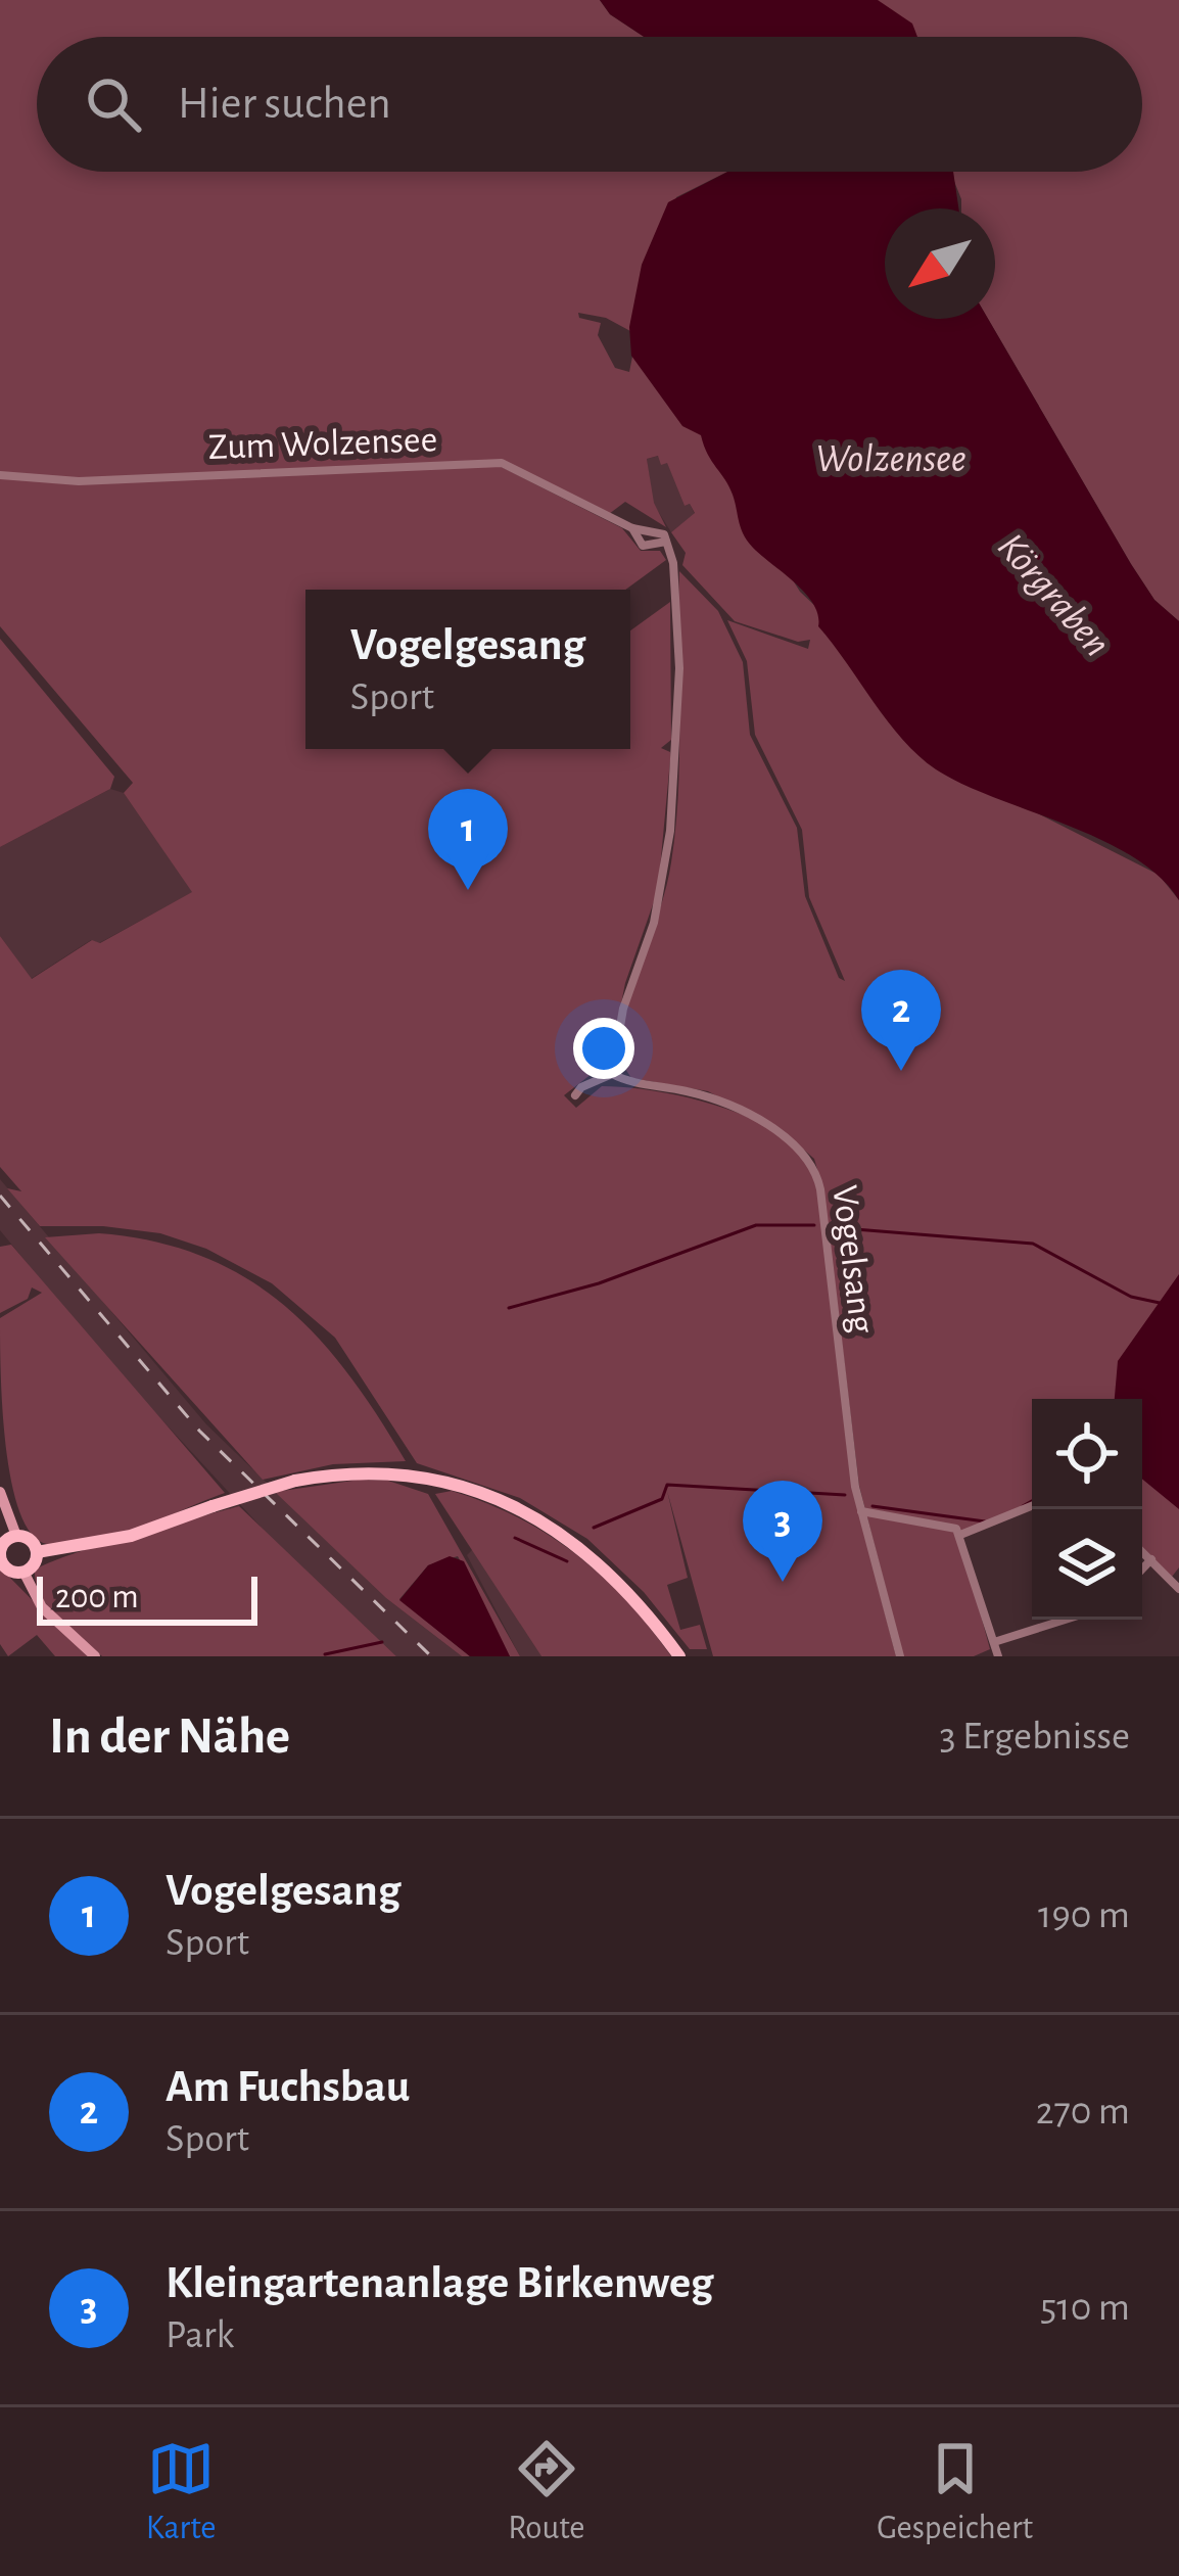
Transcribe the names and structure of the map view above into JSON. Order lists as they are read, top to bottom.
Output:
{
  "streets": {
    "street": ["Zum Wolzensee", "Vogelsang"]
  },
  "water": ["Wolzensee", "Körgraben"],
  "scale_bar": "200 m",
  "north": "bottom left",
  "page": {
    "search": "Hier suchen",
    "popup": ["Vogelgesang", "Sport"],
    "pins": ["1", "2", "3"],
    "scale": "200 m",
    "heading": ["In der Nähe", "3 Ergebnisse"],
    "list": [
      {
        "mark": "1",
        "name": "Vogelgesang",
        "note": "Sport",
        "value": "190 m"
      },
      {
        "mark": "2",
        "name": "Am Fuchsbau",
        "note": "Sport",
        "value": "270 m"
      },
      {
        "mark": "3",
        "name": "Kleingartenanlage Birkenweg",
        "note": "Park",
        "value": "510 m"
      }
    ],
    "nav": ["Karte", "Route", "Gespeichert"]
  }
}
